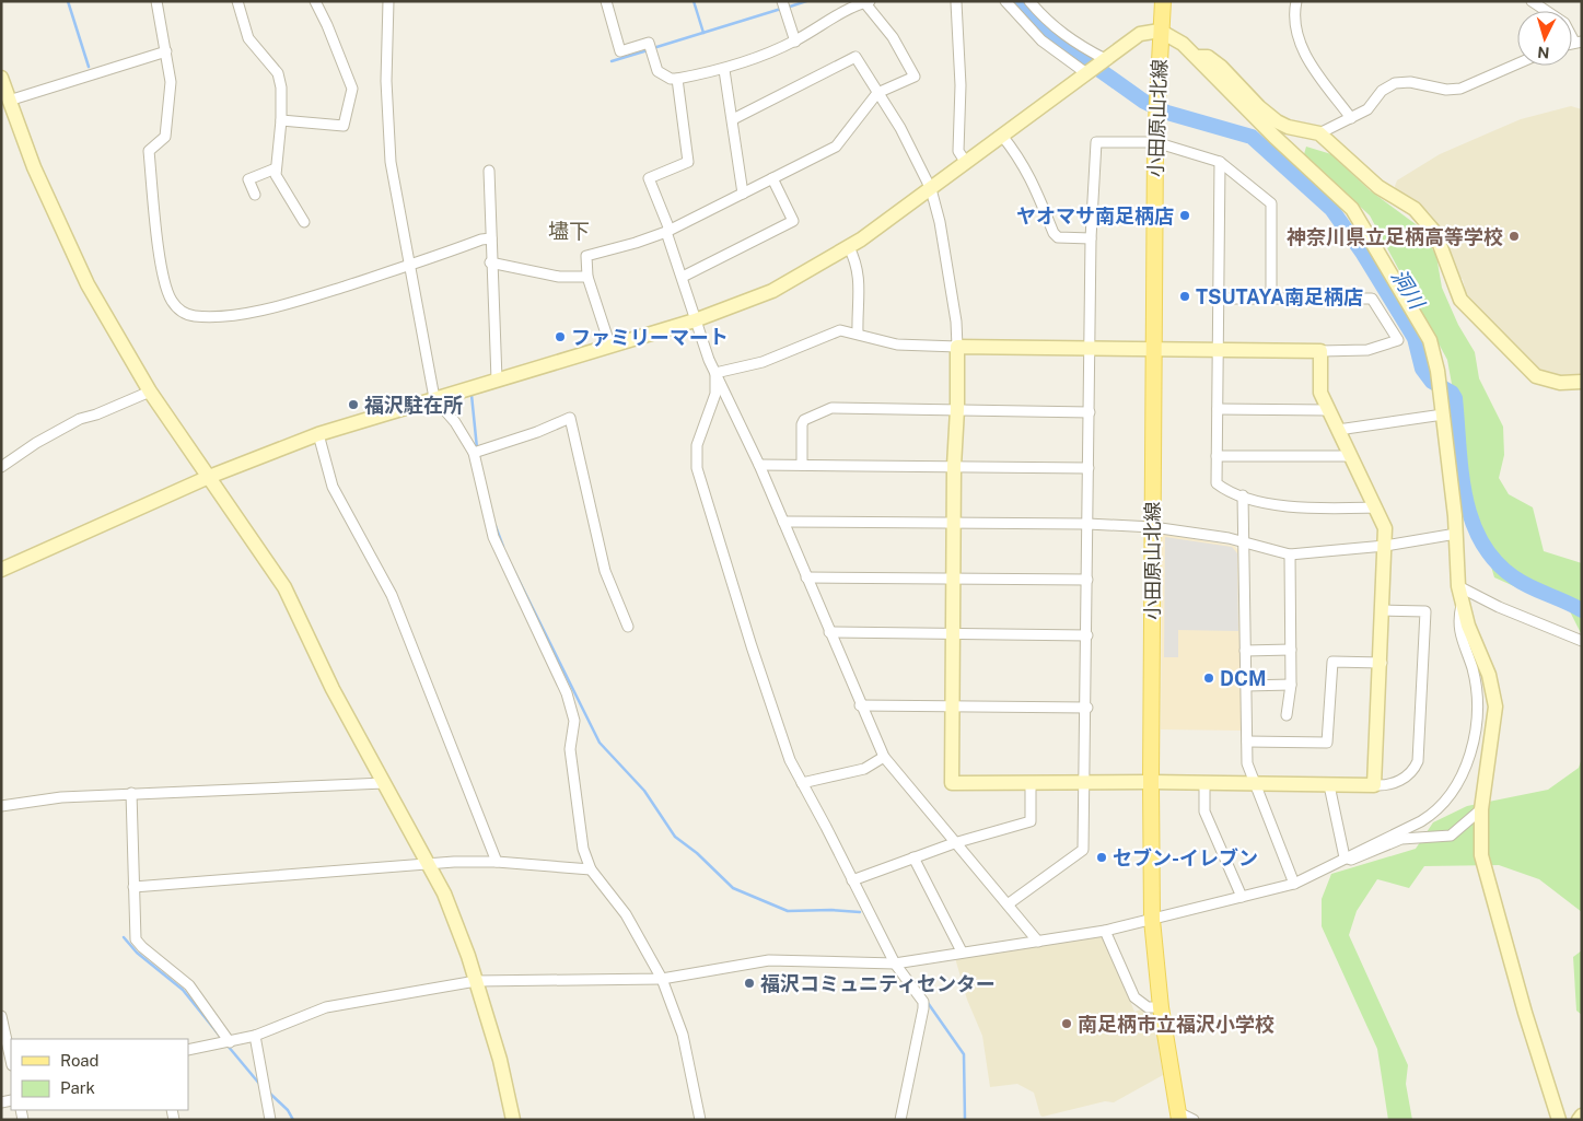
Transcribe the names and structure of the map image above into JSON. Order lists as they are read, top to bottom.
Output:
{
  "streets": {
    "main road": ["小田原山北線"]
  },
  "districts": ["壗下"],
  "water": ["洞川"],
  "places": [
    "ヤオマサ南足柄店",
    "神奈川県立足柄高等学校",
    "TSUTAYA南足柄店",
    "ファミリーマート",
    "福沢駐在所",
    "DCM",
    "セブン-イレブン",
    "福沢コミュニティセンター",
    "南足柄市立福沢小学校"
  ],
  "legend": ["Road", "Park"],
  "north": "bottom"
}
